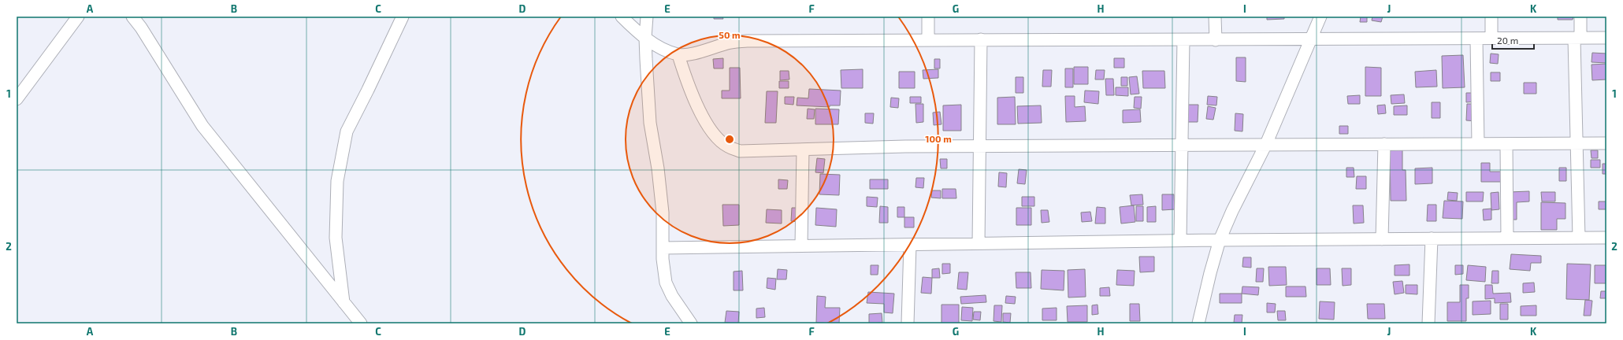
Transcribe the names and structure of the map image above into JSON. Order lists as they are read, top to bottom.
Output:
{
  "scale_bar": "20 m",
  "grid": {
    "columns": [
      "A",
      "B",
      "C",
      "D",
      "E",
      "F",
      "G",
      "H",
      "I",
      "J",
      "K"
    ],
    "rows": ["1", "2"]
  },
  "rings": ["50 m", "100 m"]
}
